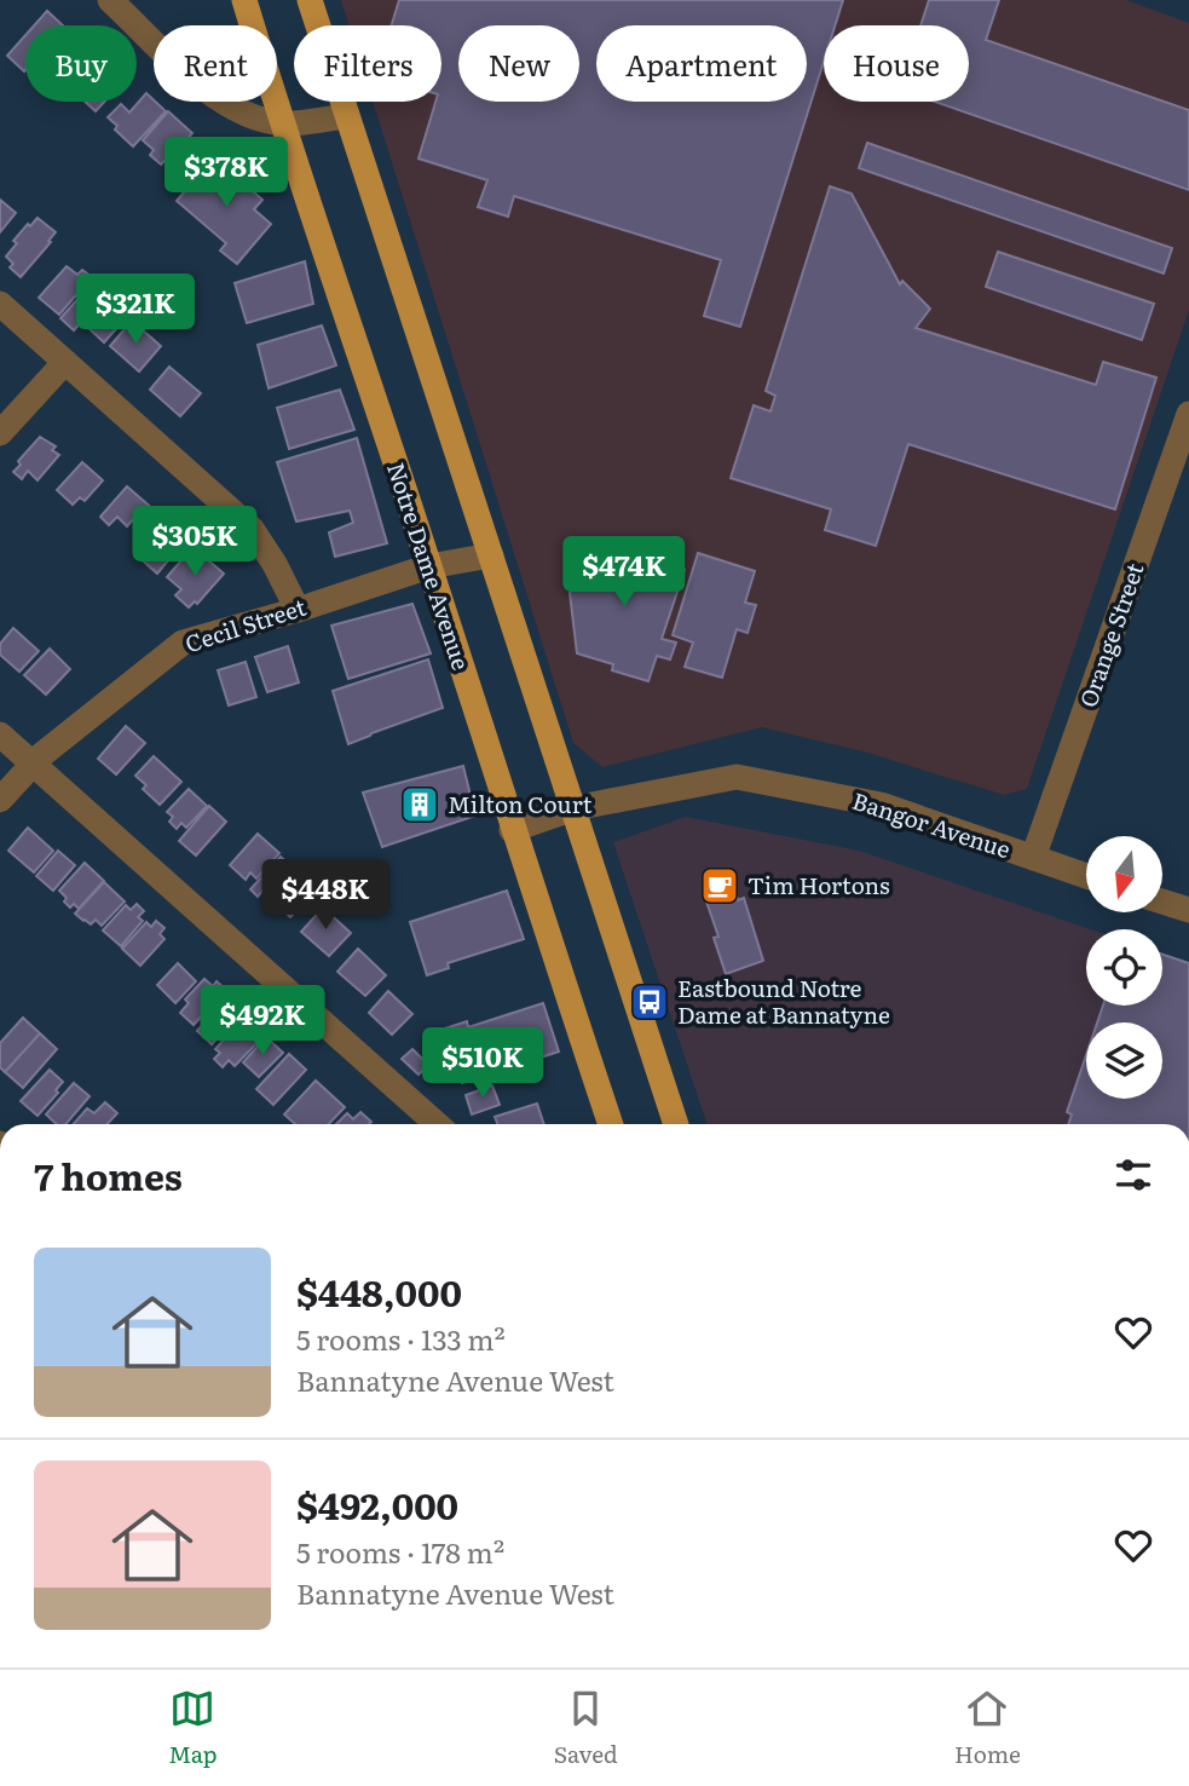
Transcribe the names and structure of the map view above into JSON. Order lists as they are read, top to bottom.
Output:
{
  "streets": {
    "main road": ["Notre Dame Avenue"],
    "street": ["Cecil Street", "Orange Street", "Bangor Avenue"]
  },
  "crossings": [
    ["Notre Dame Avenue", "Cecil Street"],
    ["Notre Dame Avenue", "Bangor Avenue"],
    ["Orange Street", "Bangor Avenue"]
  ],
  "places": {
    "building": ["Milton Court"],
    "cafe": ["Tim Hortons"],
    "bus stop": ["Eastbound Notre Dame at Bannatyne"]
  },
  "north": "bottom",
  "page": {
    "chip": [
      "Buy",
      "Rent",
      "Filters",
      "New",
      "Apartment",
      "House"
    ],
    "price": [
      "$378K",
      "$321K",
      "$305K",
      "$474K",
      "$448K",
      "$492K",
      "$510K"
    ],
    "heading": "7 homes",
    "list": [
      {
        "name": "$448,000",
        "note": "5 rooms · 133 m² · Bannatyne Avenue West"
      },
      {
        "name": "$492,000",
        "note": "5 rooms · 178 m² · Bannatyne Avenue West"
      }
    ],
    "tabs": ["Map", "Saved", "Home"]
  }
}
